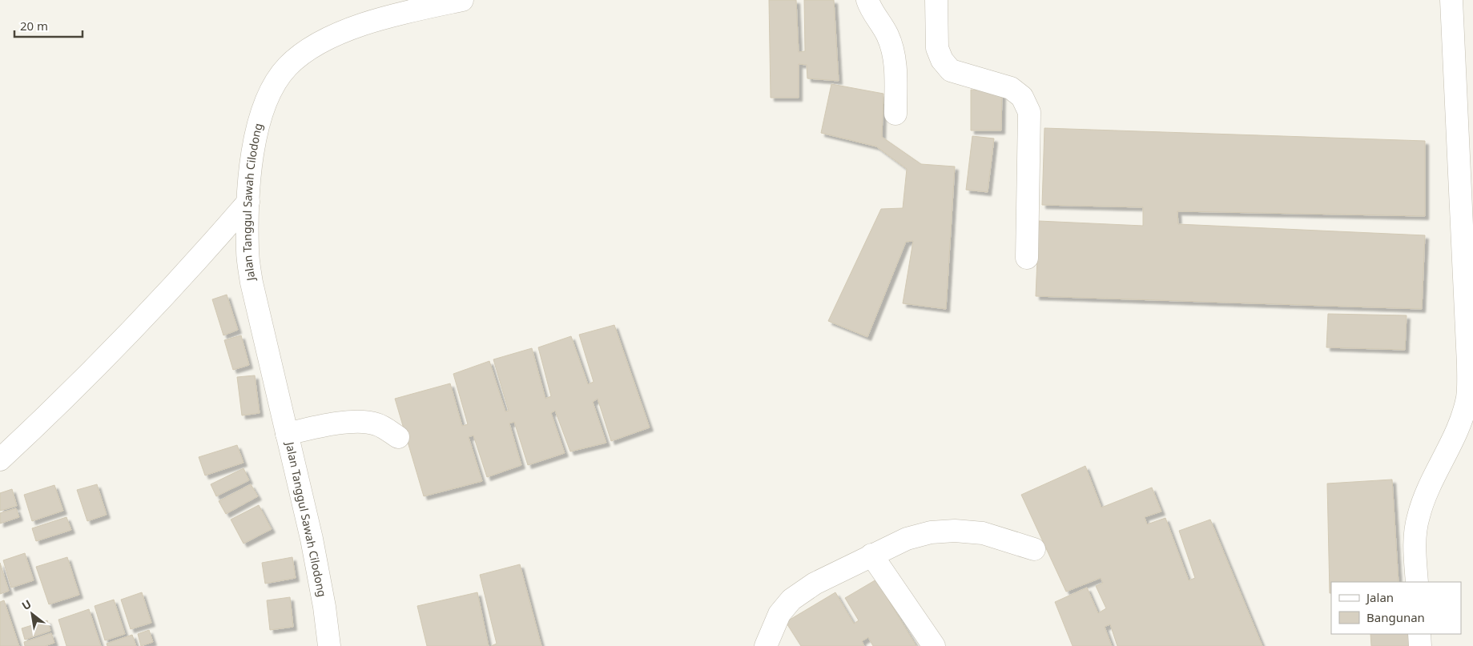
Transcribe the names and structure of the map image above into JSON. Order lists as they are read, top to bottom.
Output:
{
  "streets": {
    "street": ["Jalan Tanggul Sawah Cilodong"]
  },
  "legend": ["Jalan", "Bangunan"],
  "scale_bar": "20 m",
  "north": "top left"
}
